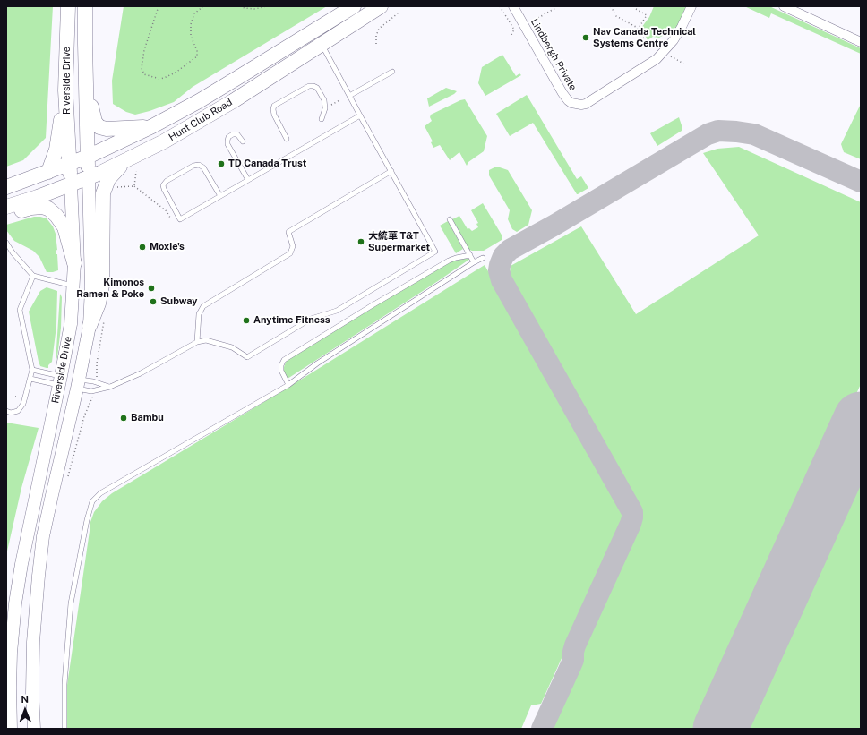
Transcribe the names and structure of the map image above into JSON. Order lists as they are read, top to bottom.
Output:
{
  "streets": {
    "main road": ["Riverside Drive", "Hunt Club Road"],
    "street": ["Lindbergh Private"]
  },
  "crossings": [
    ["Riverside Drive", "Hunt Club Road"]
  ],
  "places": [
    "Nav Canada Technical Systems Centre",
    "TD Canada Trust",
    "大統華 T&T Supermarket",
    "Moxie's",
    "Kimonos Ramen & Poke",
    "Subway",
    "Anytime Fitness",
    "Bambu"
  ],
  "north": "top"
}
